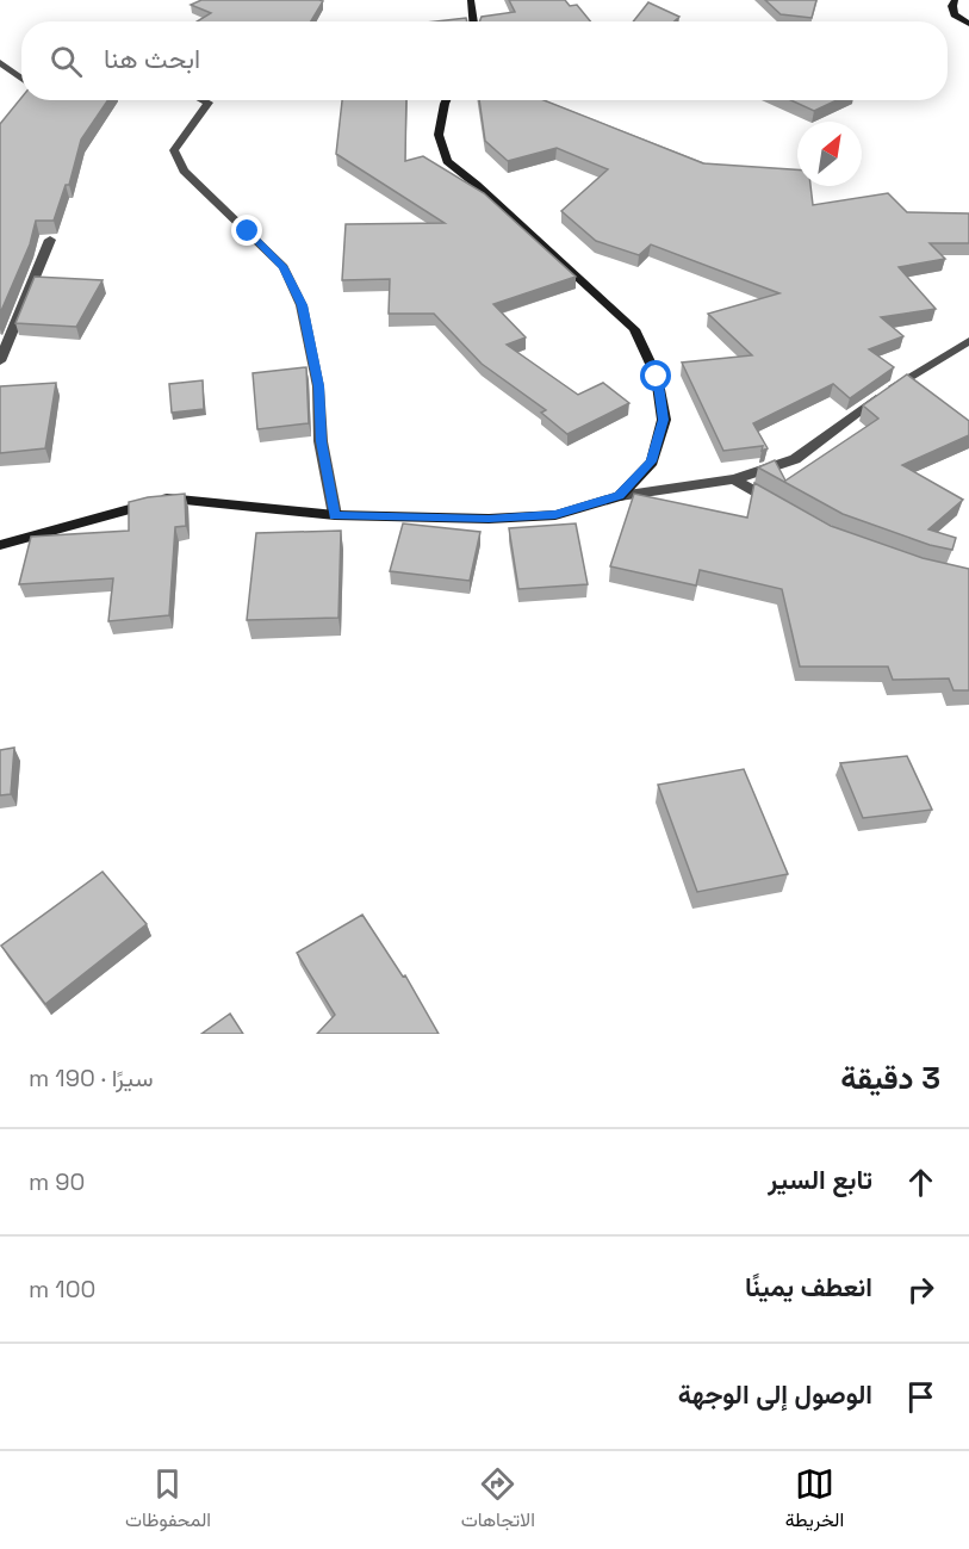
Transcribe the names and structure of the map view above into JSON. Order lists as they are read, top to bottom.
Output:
{
  "north": "top right",
  "page": {
    "search": "ابحث هنا",
    "heading": ["3 دقيقة", "سيرًا · 190 m"],
    "list": [
      ["تابع السير", "90 m"],
      ["انعطف يمينًا", "100 m"],
      "الوصول إلى الوجهة"
    ],
    "nav": ["الخريطة", "الاتجاهات", "المحفوظات"]
  }
}
